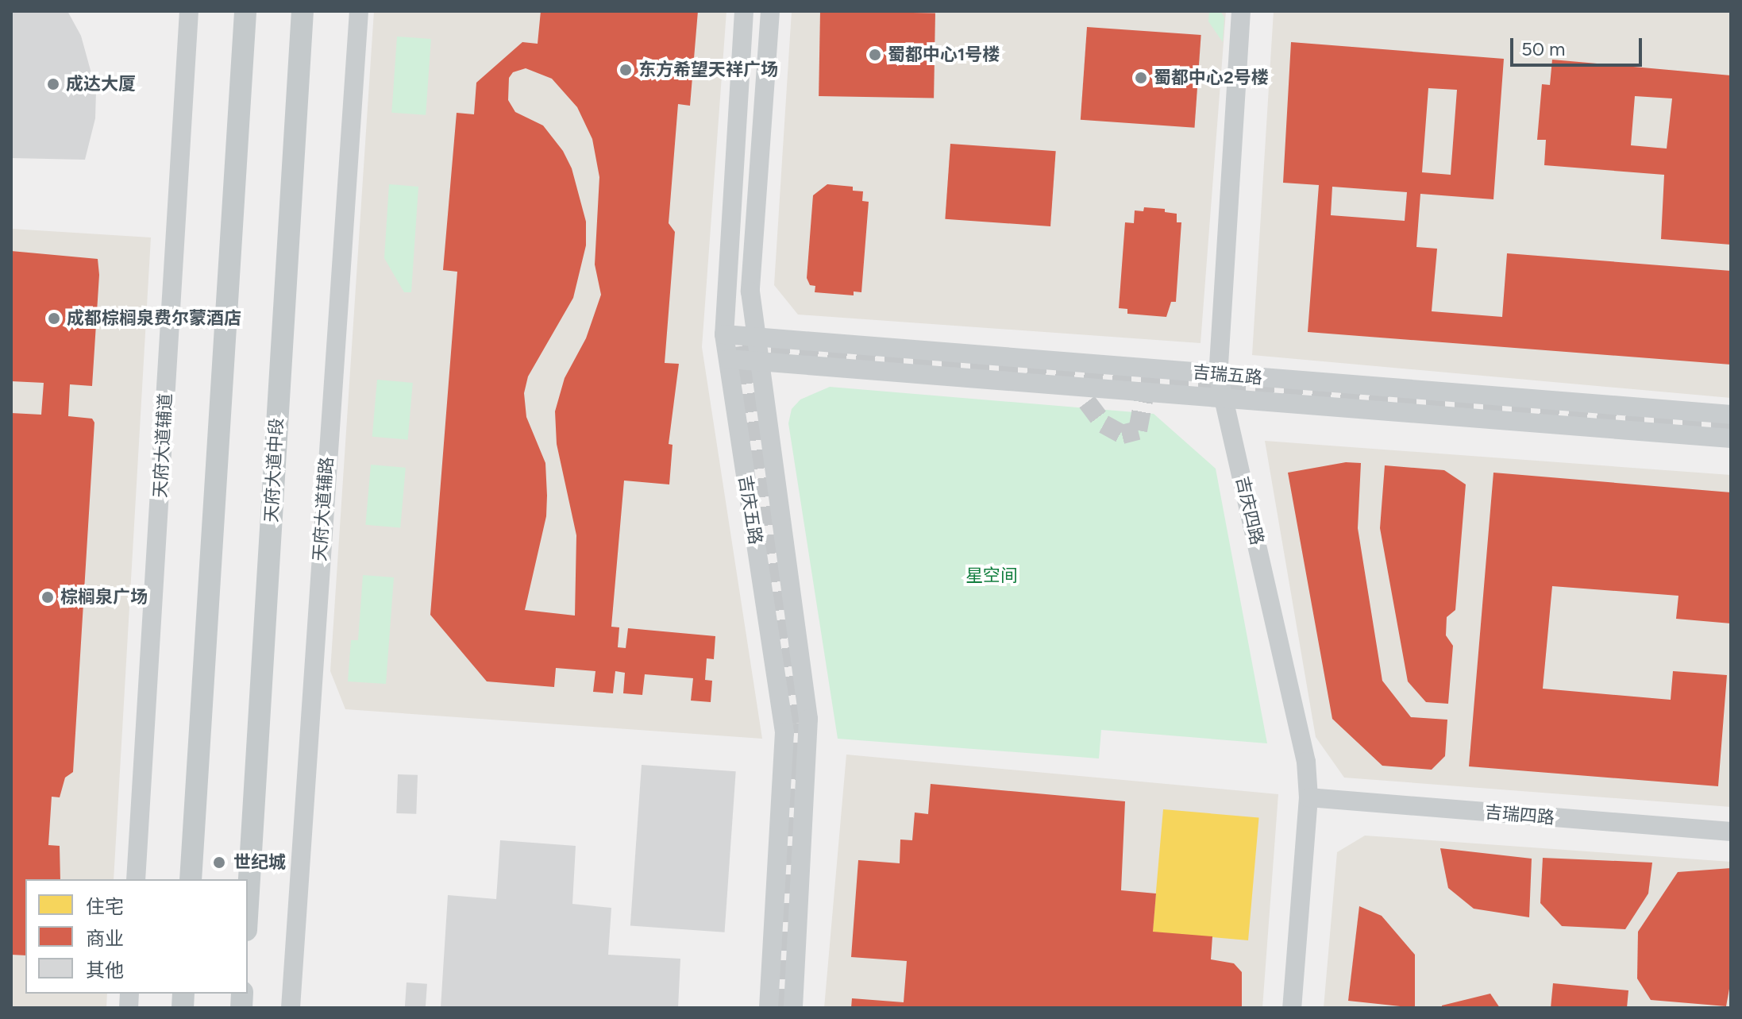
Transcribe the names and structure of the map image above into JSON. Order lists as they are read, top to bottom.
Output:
{
  "streets": {
    "main road": ["天府大道中段"],
    "street": [
      "吉瑞五路",
      "天府大道辅道",
      "天府大道辅路",
      "吉庆五路",
      "吉庆四路",
      "吉瑞四路"
    ]
  },
  "crossings": [
    ["吉瑞五路", "吉庆五路"],
    ["吉瑞五路", "吉庆四路"],
    ["吉庆四路", "吉瑞四路"]
  ],
  "parks": ["星空间"],
  "places": [
    "蜀都中心1号楼",
    "东方希望天祥广场",
    "蜀都中心2号楼",
    "成达大厦",
    "成都棕榈泉费尔蒙酒店",
    "棕榈泉广场",
    "世纪城"
  ],
  "legend": ["住宅", "商业", "其他"],
  "scale_bar": "50 m"
}
